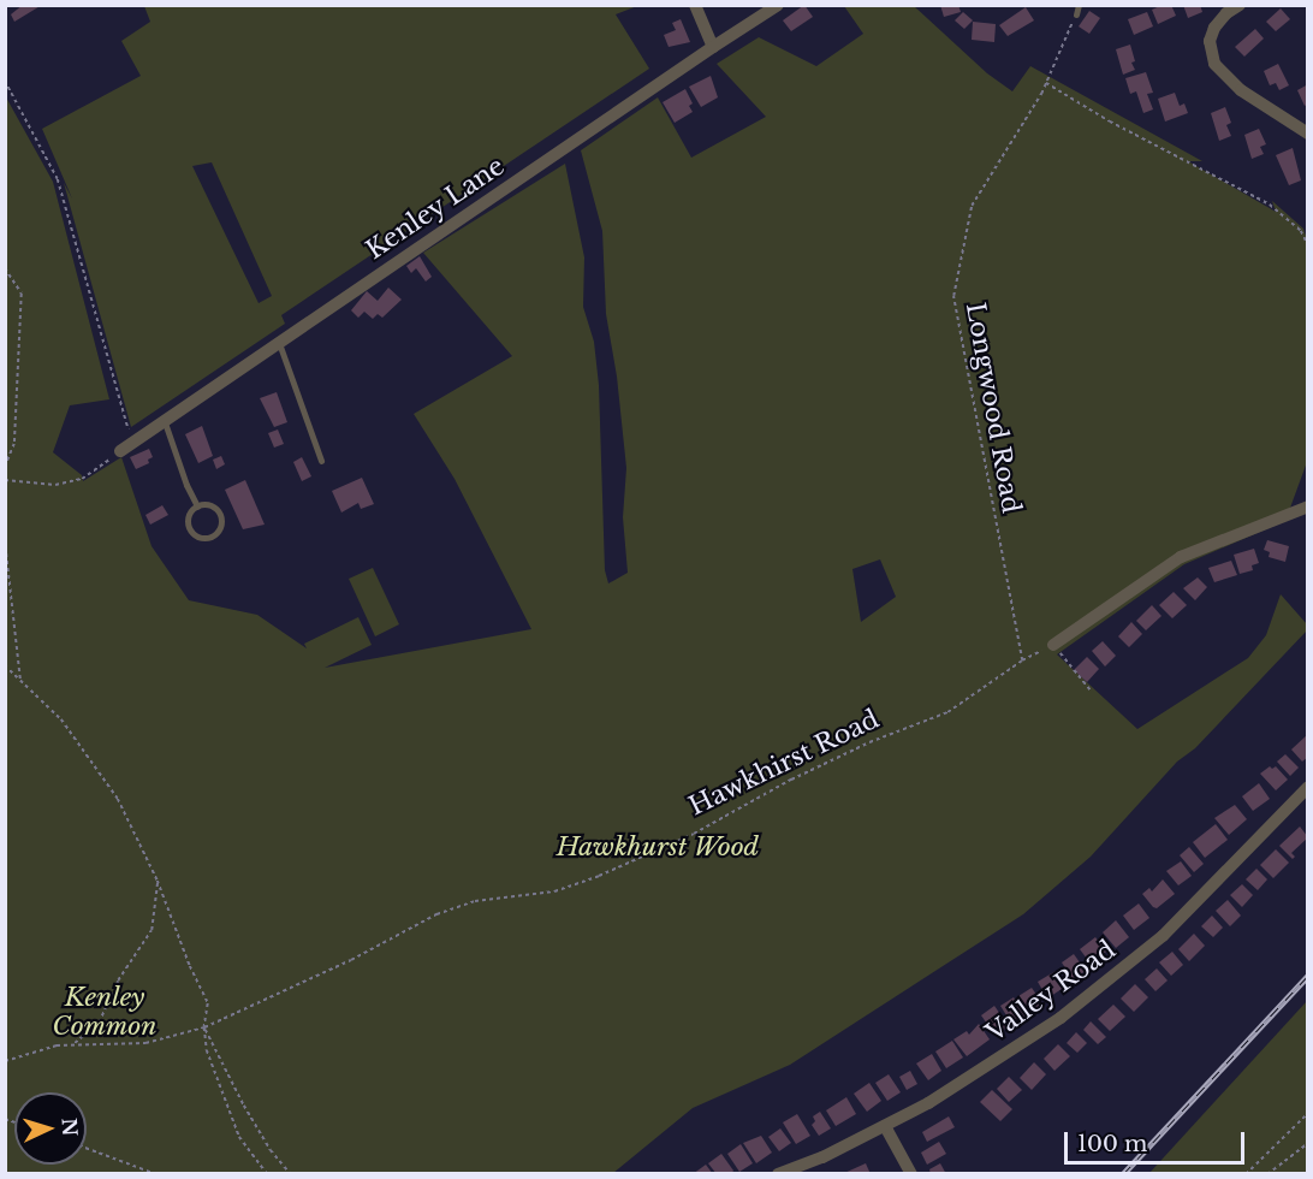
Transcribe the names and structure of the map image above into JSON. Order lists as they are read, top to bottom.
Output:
{
  "streets": {
    "street": ["Kenley Lane", "Valley Road"],
    "path": ["Longwood Road", "Hawkhirst Road"]
  },
  "crossings": [
    ["Longwood Road", "Hawkhirst Road"]
  ],
  "parks": ["Hawkhurst Wood", "Kenley Common"],
  "scale_bar": "100 m",
  "north": "right"
}
